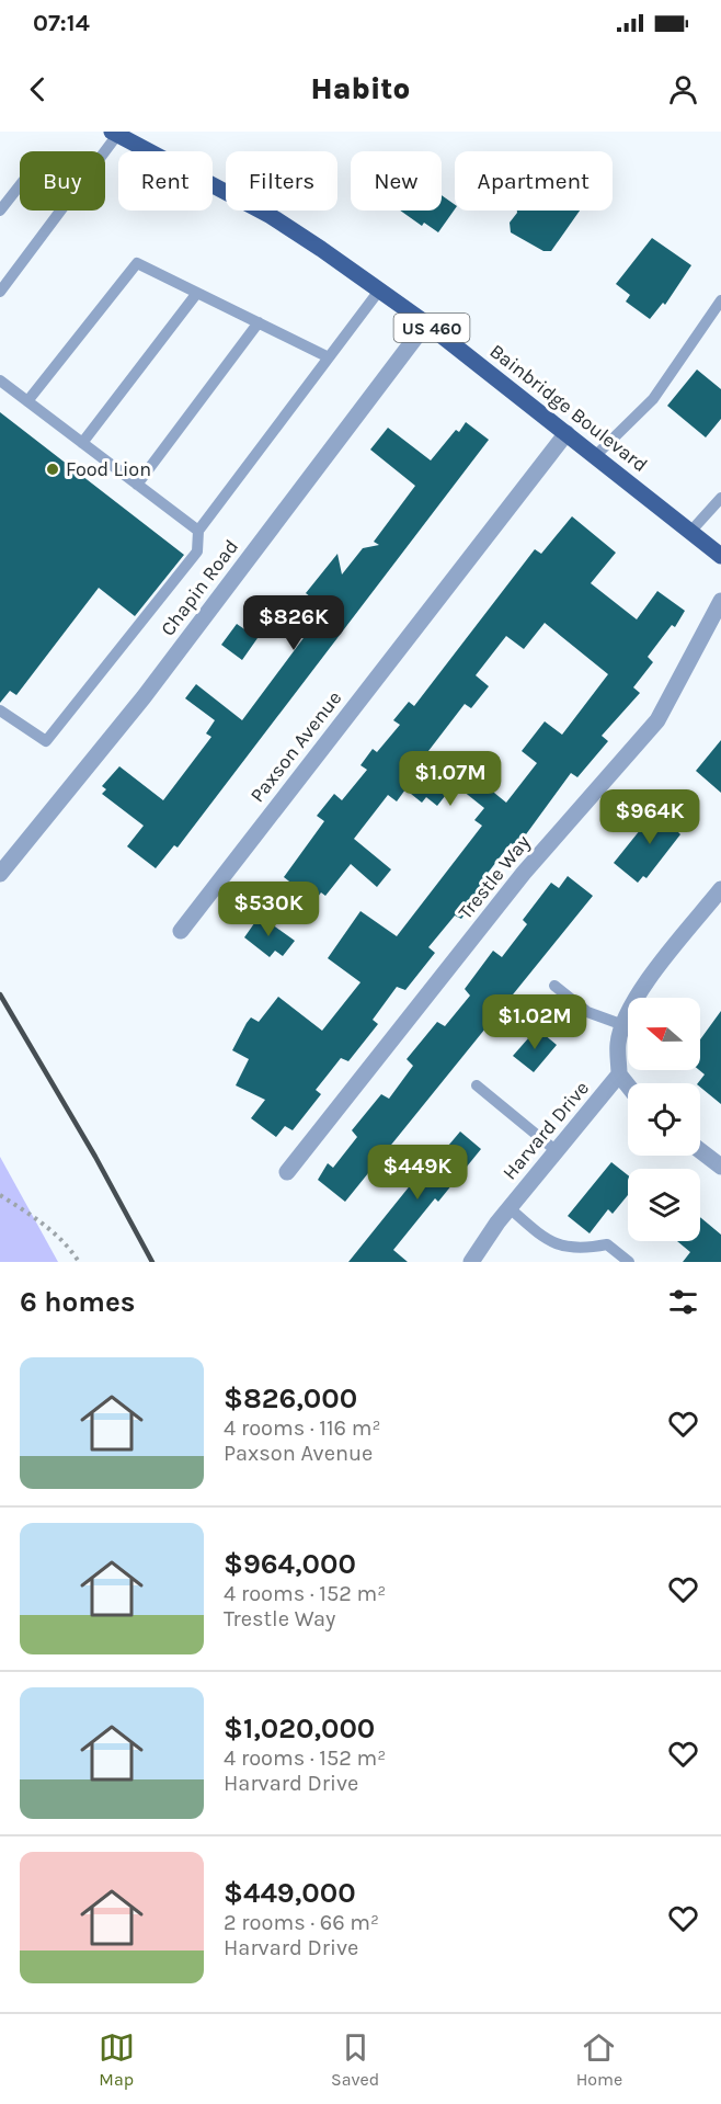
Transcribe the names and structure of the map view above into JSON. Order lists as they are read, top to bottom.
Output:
{
  "streets": {
    "main road": ["US 460", "Bainbridge Boulevard"],
    "street": [
      "Chapin Road",
      "Paxson Avenue",
      "Trestle Way",
      "Harvard Drive"
    ]
  },
  "crossings": [
    ["Bainbridge Boulevard", "Chapin Road"],
    ["Bainbridge Boulevard", "Paxson Avenue"]
  ],
  "places": ["Food Lion"],
  "north": "left",
  "page": {
    "status": "07:14",
    "header": "Habito",
    "chip": [
      "Buy",
      "Rent",
      "Filters",
      "New",
      "Apartment"
    ],
    "price": [
      "$826K",
      "$1.07M",
      "$964K",
      "$530K",
      "$1.02M",
      "$449K"
    ],
    "heading": "6 homes",
    "list": [
      {
        "name": "$826,000",
        "note": "4 rooms · 116 m² · Paxson Avenue"
      },
      {
        "name": "$964,000",
        "note": "4 rooms · 152 m² · Trestle Way"
      },
      {
        "name": "$1,020,000",
        "note": "4 rooms · 152 m² · Harvard Drive"
      },
      {
        "name": "$449,000",
        "note": "2 rooms · 66 m² · Harvard Drive"
      }
    ],
    "tabs": ["Map", "Saved", "Home"]
  }
}
